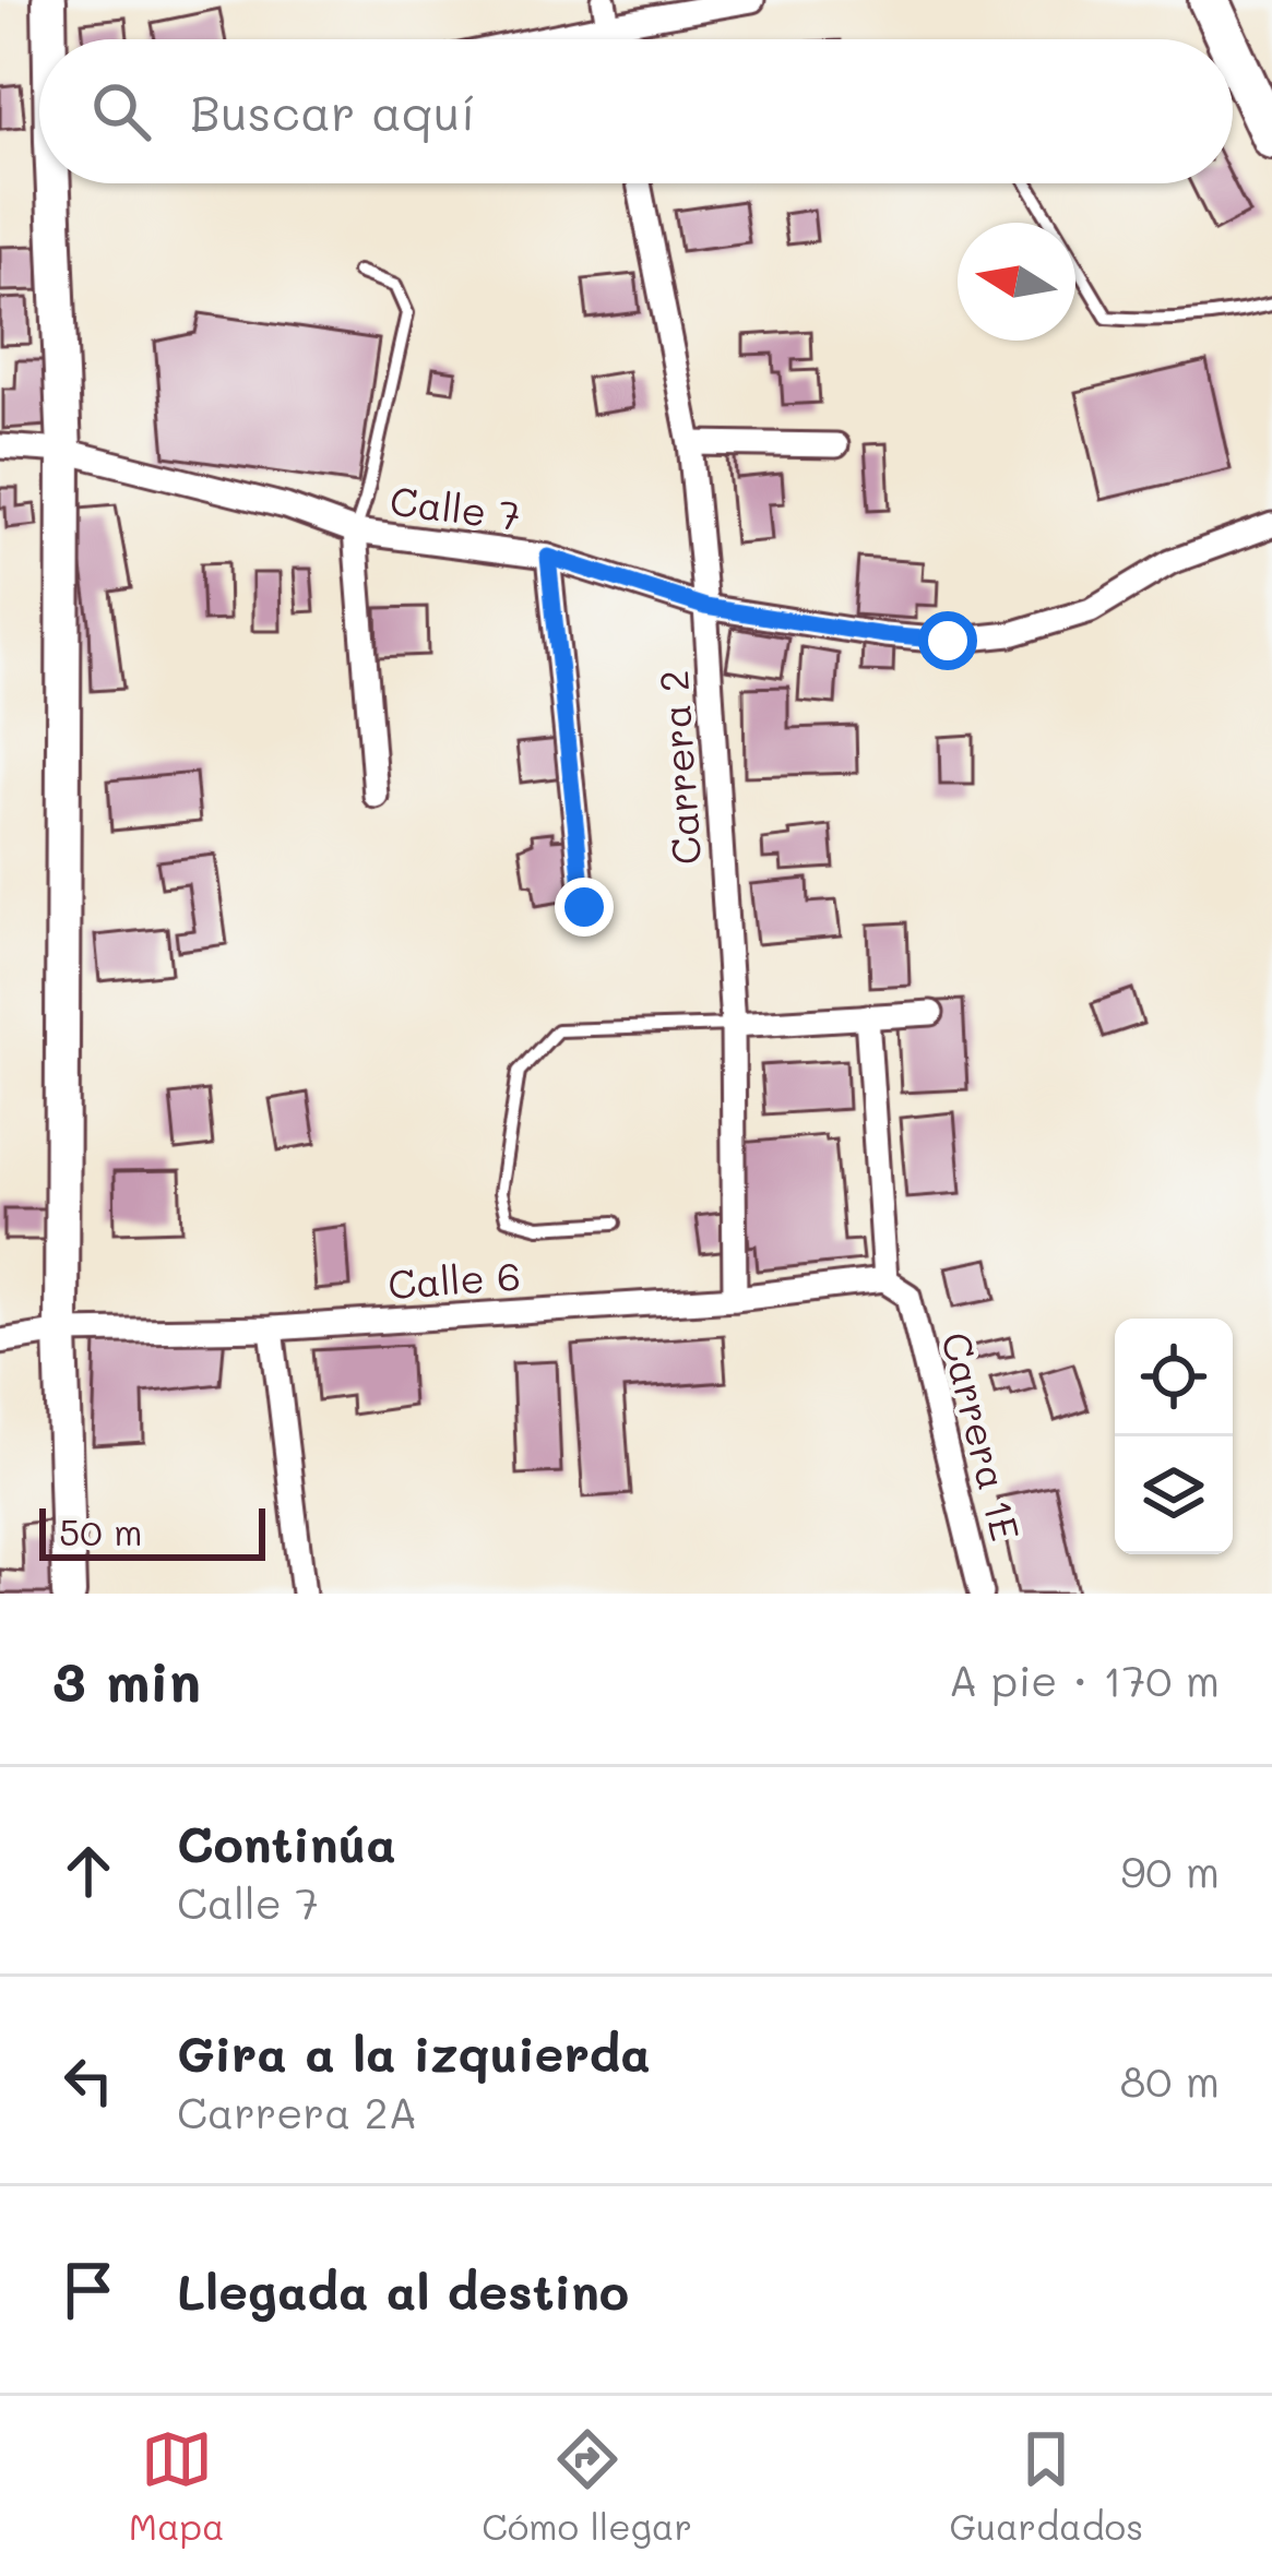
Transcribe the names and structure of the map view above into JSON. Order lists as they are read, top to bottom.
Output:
{
  "streets": {
    "street": [
      "Calle 7",
      "Carrera 2",
      "Calle 6",
      "Carrera 1E"
    ]
  },
  "crossings": [
    ["Calle 7", "Carrera 2"],
    ["Carrera 2", "Calle 6"],
    ["Calle 6", "Carrera 1E"]
  ],
  "scale_bar": "50 m",
  "north": "left",
  "page": {
    "search": "Buscar aquí",
    "scale": "50 m",
    "heading": ["3 min", "A pie · 170 m"],
    "list": [
      ["Continúa", "Calle 7", "90 m"],
      ["Gira a la izquierda", "Carrera 2A", "80 m"],
      "Llegada al destino"
    ],
    "nav": ["Mapa", "Cómo llegar", "Guardados"]
  }
}
